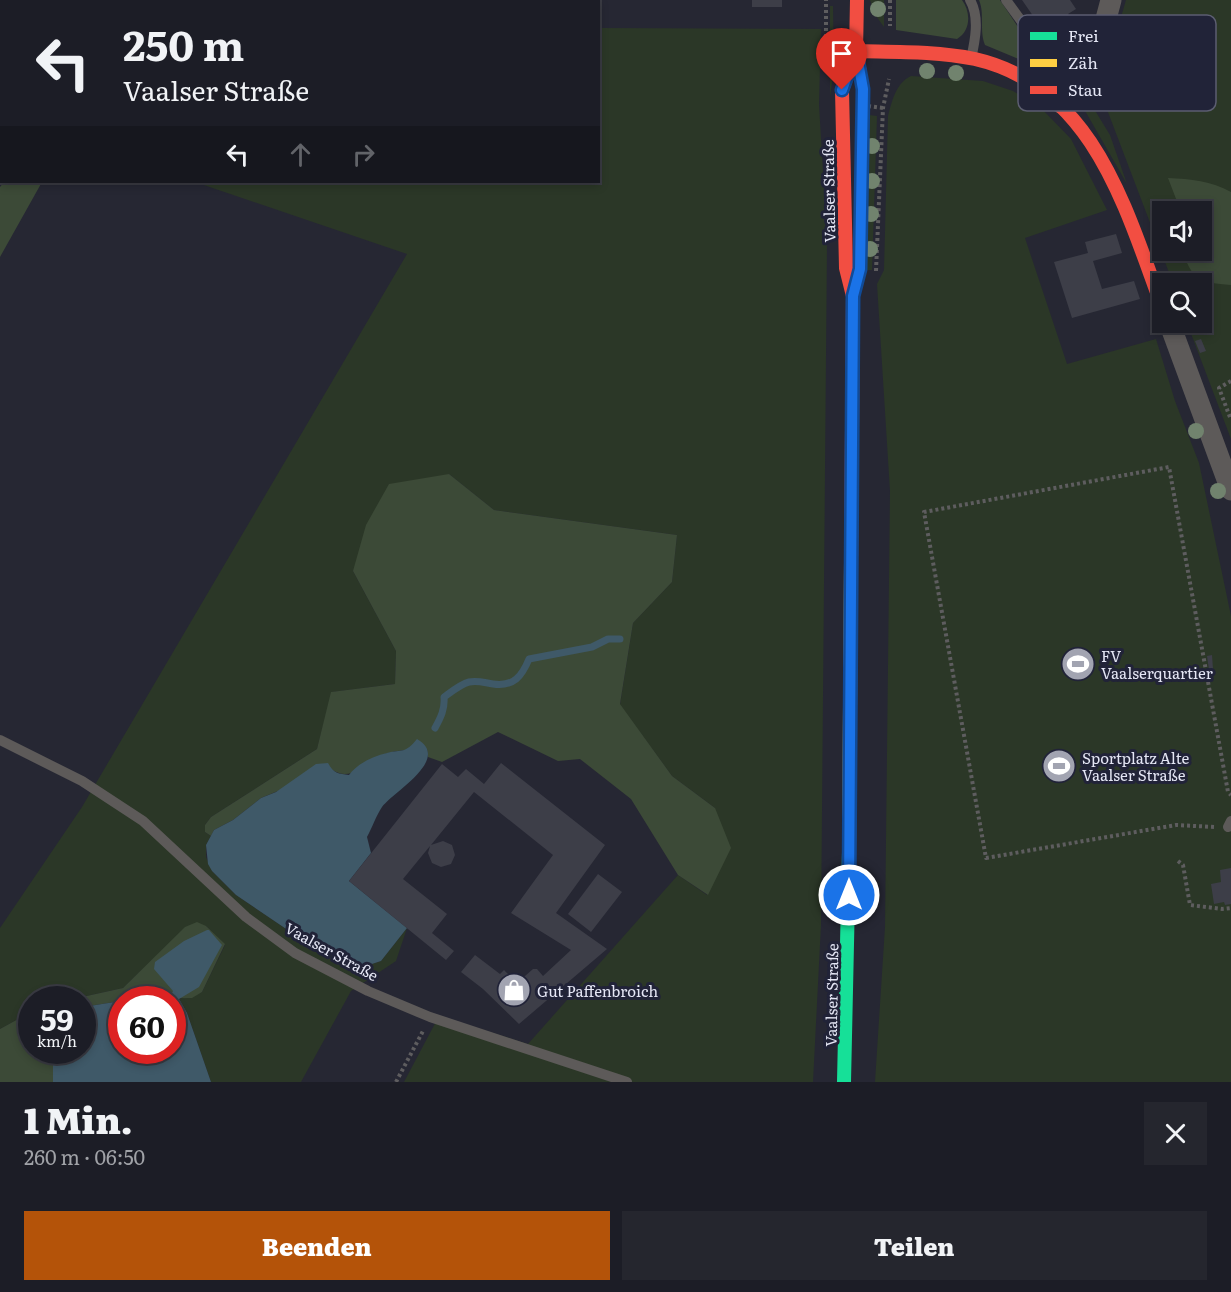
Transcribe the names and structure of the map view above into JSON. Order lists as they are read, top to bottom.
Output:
{
  "streets": {
    "main road": ["Vaalser Straße"]
  },
  "places": {
    "sports": ["FV Vaalserquartier", "Sportplatz Alte Vaalser Straße"],
    "shop": ["Gut Paffenbroich"]
  },
  "legend": ["Frei", "Zäh", "Stau"],
  "page": {
    "turn": ["250 m", "Vaalser Straße"],
    "speed": "59 km/h",
    "limit": "60",
    "heading": ["1 Min.", "260 m · 06:50"],
    "buttons": ["Beenden", "Teilen"]
  }
}
